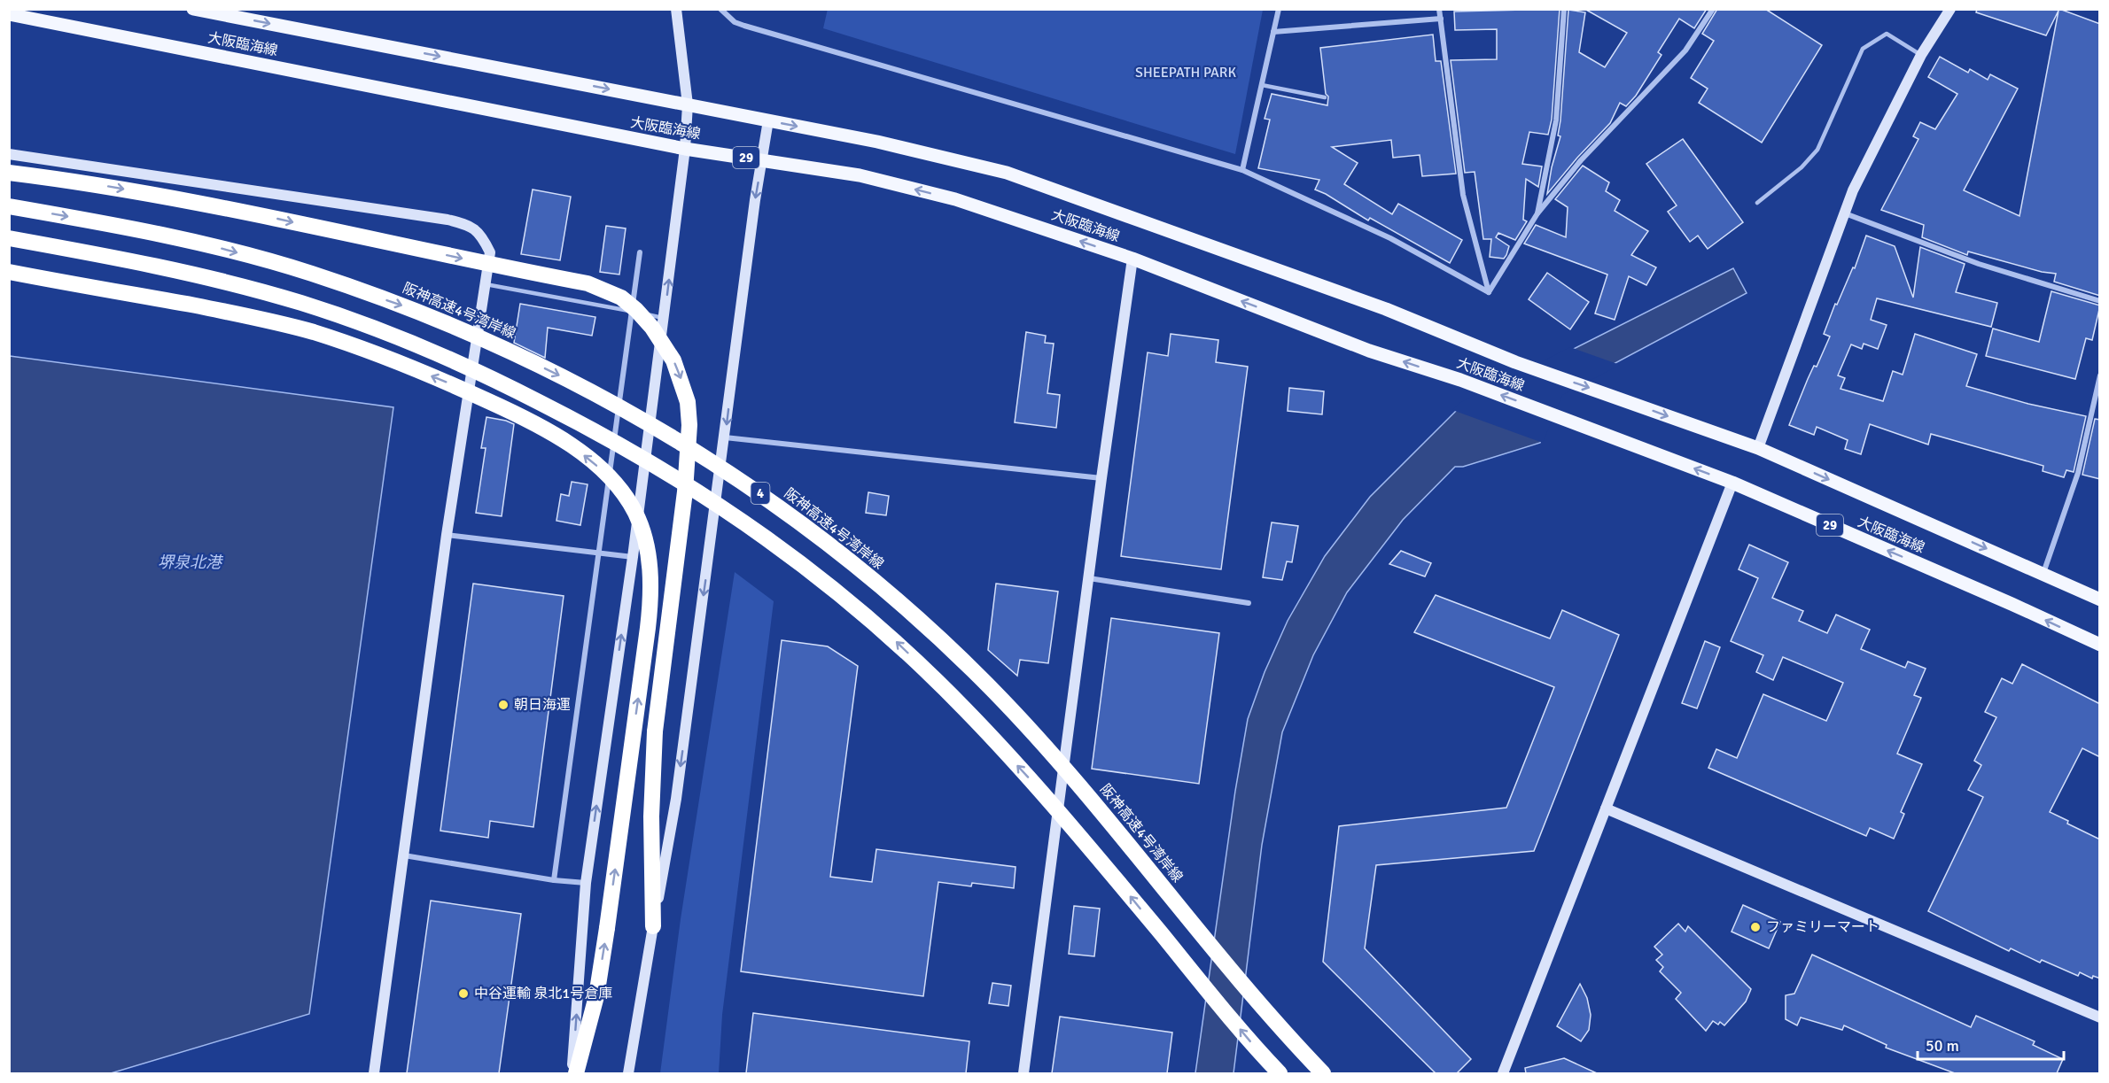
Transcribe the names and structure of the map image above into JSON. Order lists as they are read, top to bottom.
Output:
{
  "streets": {
    "highway": ["阪神高速4号湾岸線", "4"],
    "main road": ["大阪臨海線", "29"]
  },
  "water": ["堺泉北港"],
  "parks": ["SHEEPATH PARK"],
  "places": ["朝日海運", "ファミリーマート", "中谷運輸 泉北1号倉庫"],
  "scale_bar": "50 m"
}
